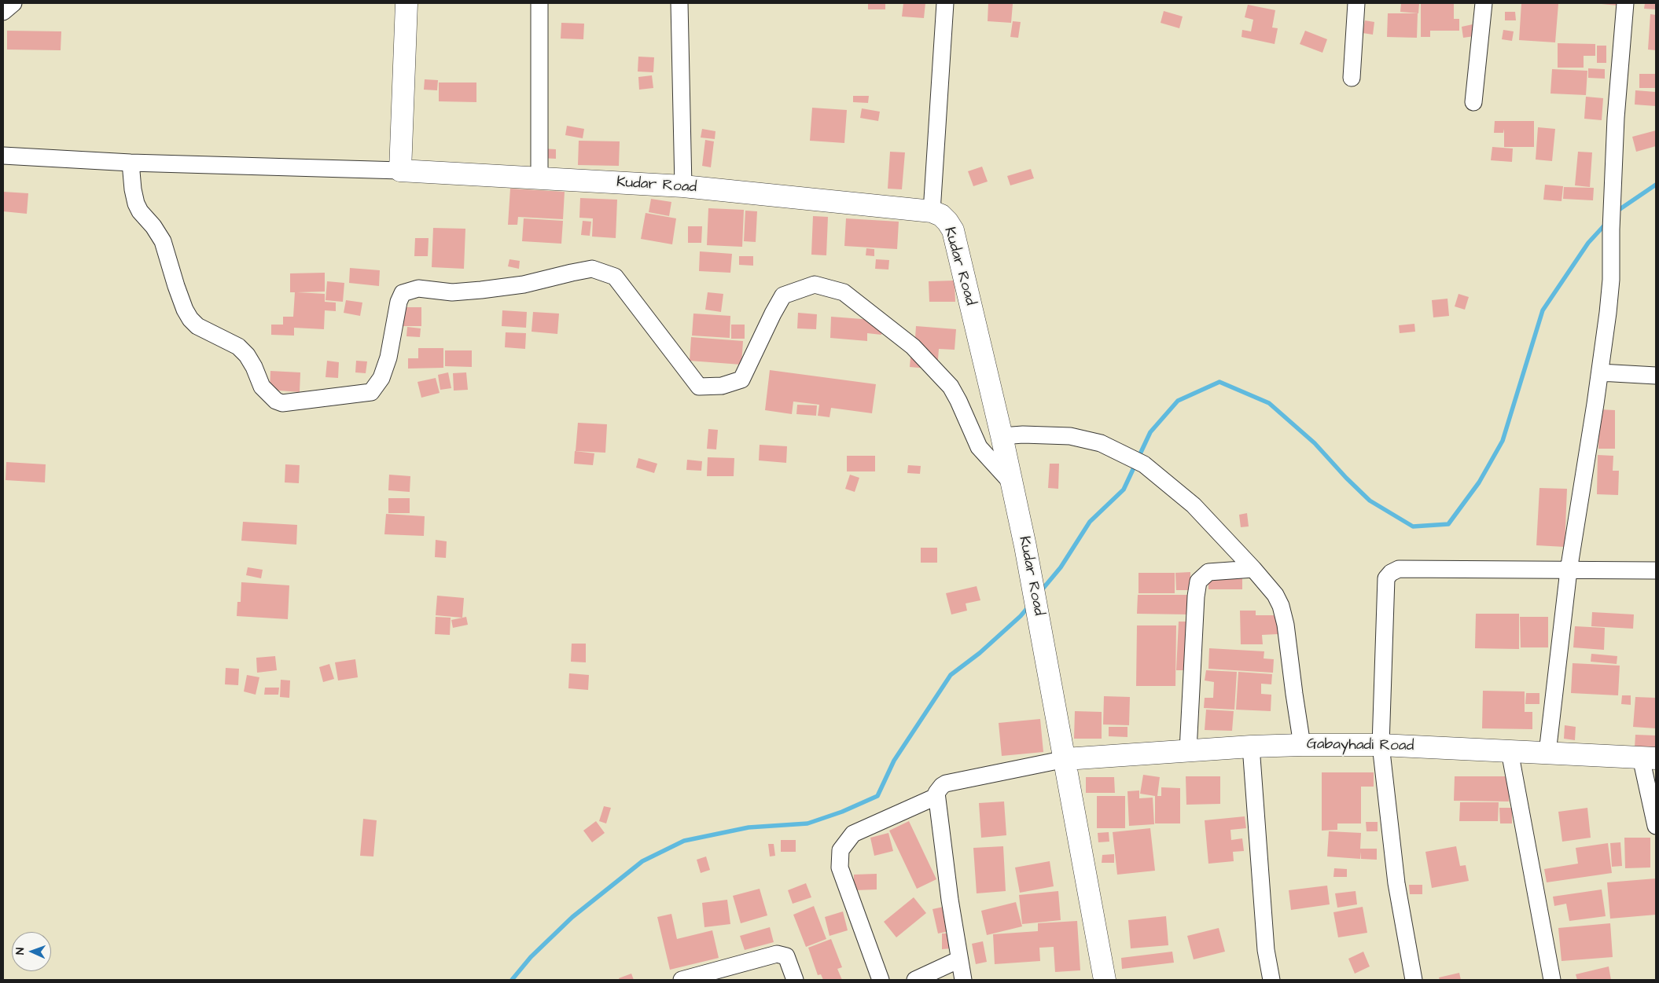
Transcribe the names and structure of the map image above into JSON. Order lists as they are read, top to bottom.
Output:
{
  "streets": {
    "street": ["Kudar Road", "Gabayhadi Road"]
  },
  "crossings": [
    ["Kudar Road", "Gabayhadi Road"]
  ],
  "north": "left"
}
